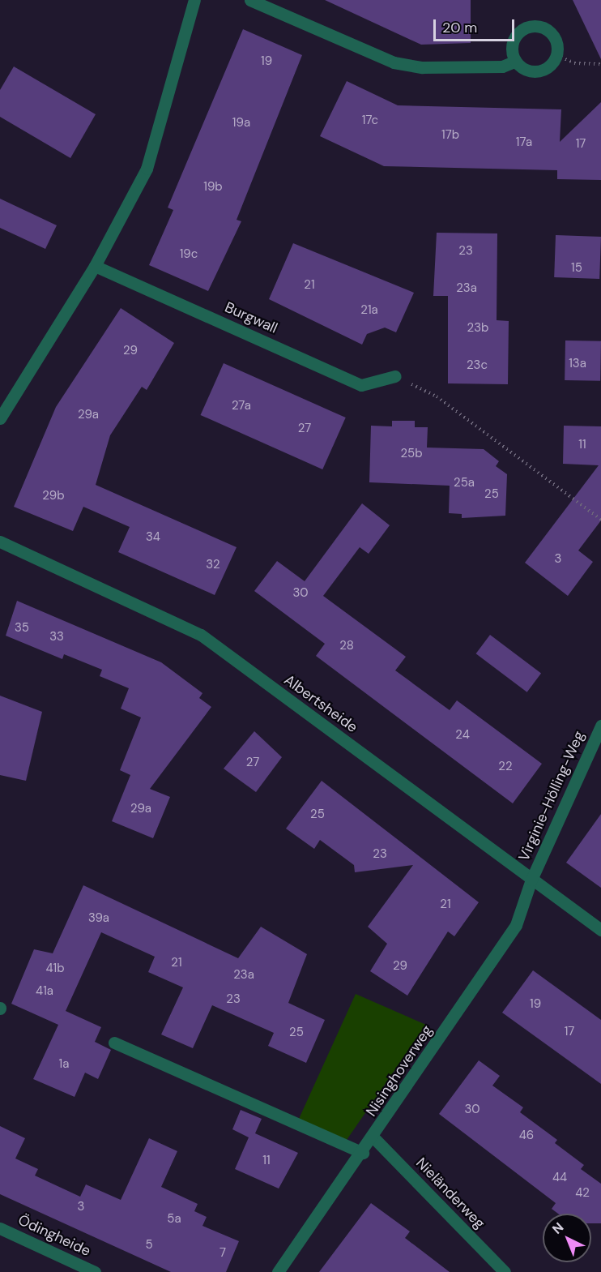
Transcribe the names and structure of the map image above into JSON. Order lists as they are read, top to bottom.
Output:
{
  "streets": {
    "street": [
      "Burgwall",
      "Albertsheide",
      "Virginie-Hölling-Weg",
      "Nisinghoverweg",
      "Nieländerweg",
      "Ödingheide"
    ]
  },
  "crossings": [
    ["Albertsheide", "Virginie-Hölling-Weg"],
    ["Albertsheide", "Nisinghoverweg"],
    ["Virginie-Hölling-Weg", "Nisinghoverweg"],
    ["Nisinghoverweg", "Nieländerweg"]
  ],
  "house_numbers": [
    "19",
    "17c",
    "19a",
    "17b",
    "17a",
    "17",
    "19b",
    "23",
    "19c",
    "15",
    "21",
    "23a",
    "21a",
    "23b",
    "29",
    "13a",
    "23c",
    "27a",
    "29a",
    "27",
    "11",
    "25b",
    "25a",
    "25",
    "29b",
    "34",
    "3",
    "32",
    "30",
    "35",
    "33",
    "28",
    "24",
    "27",
    "22",
    "29a",
    "25",
    "23",
    "21",
    "39a",
    "21",
    "29",
    "41b",
    "23a",
    "41a",
    "23",
    "19",
    "17",
    "25",
    "1a",
    "30",
    "46",
    "11",
    "44",
    "42",
    "3",
    "5a",
    "5",
    "7"
  ],
  "scale_bar": "20 m",
  "north": "top left"
}
